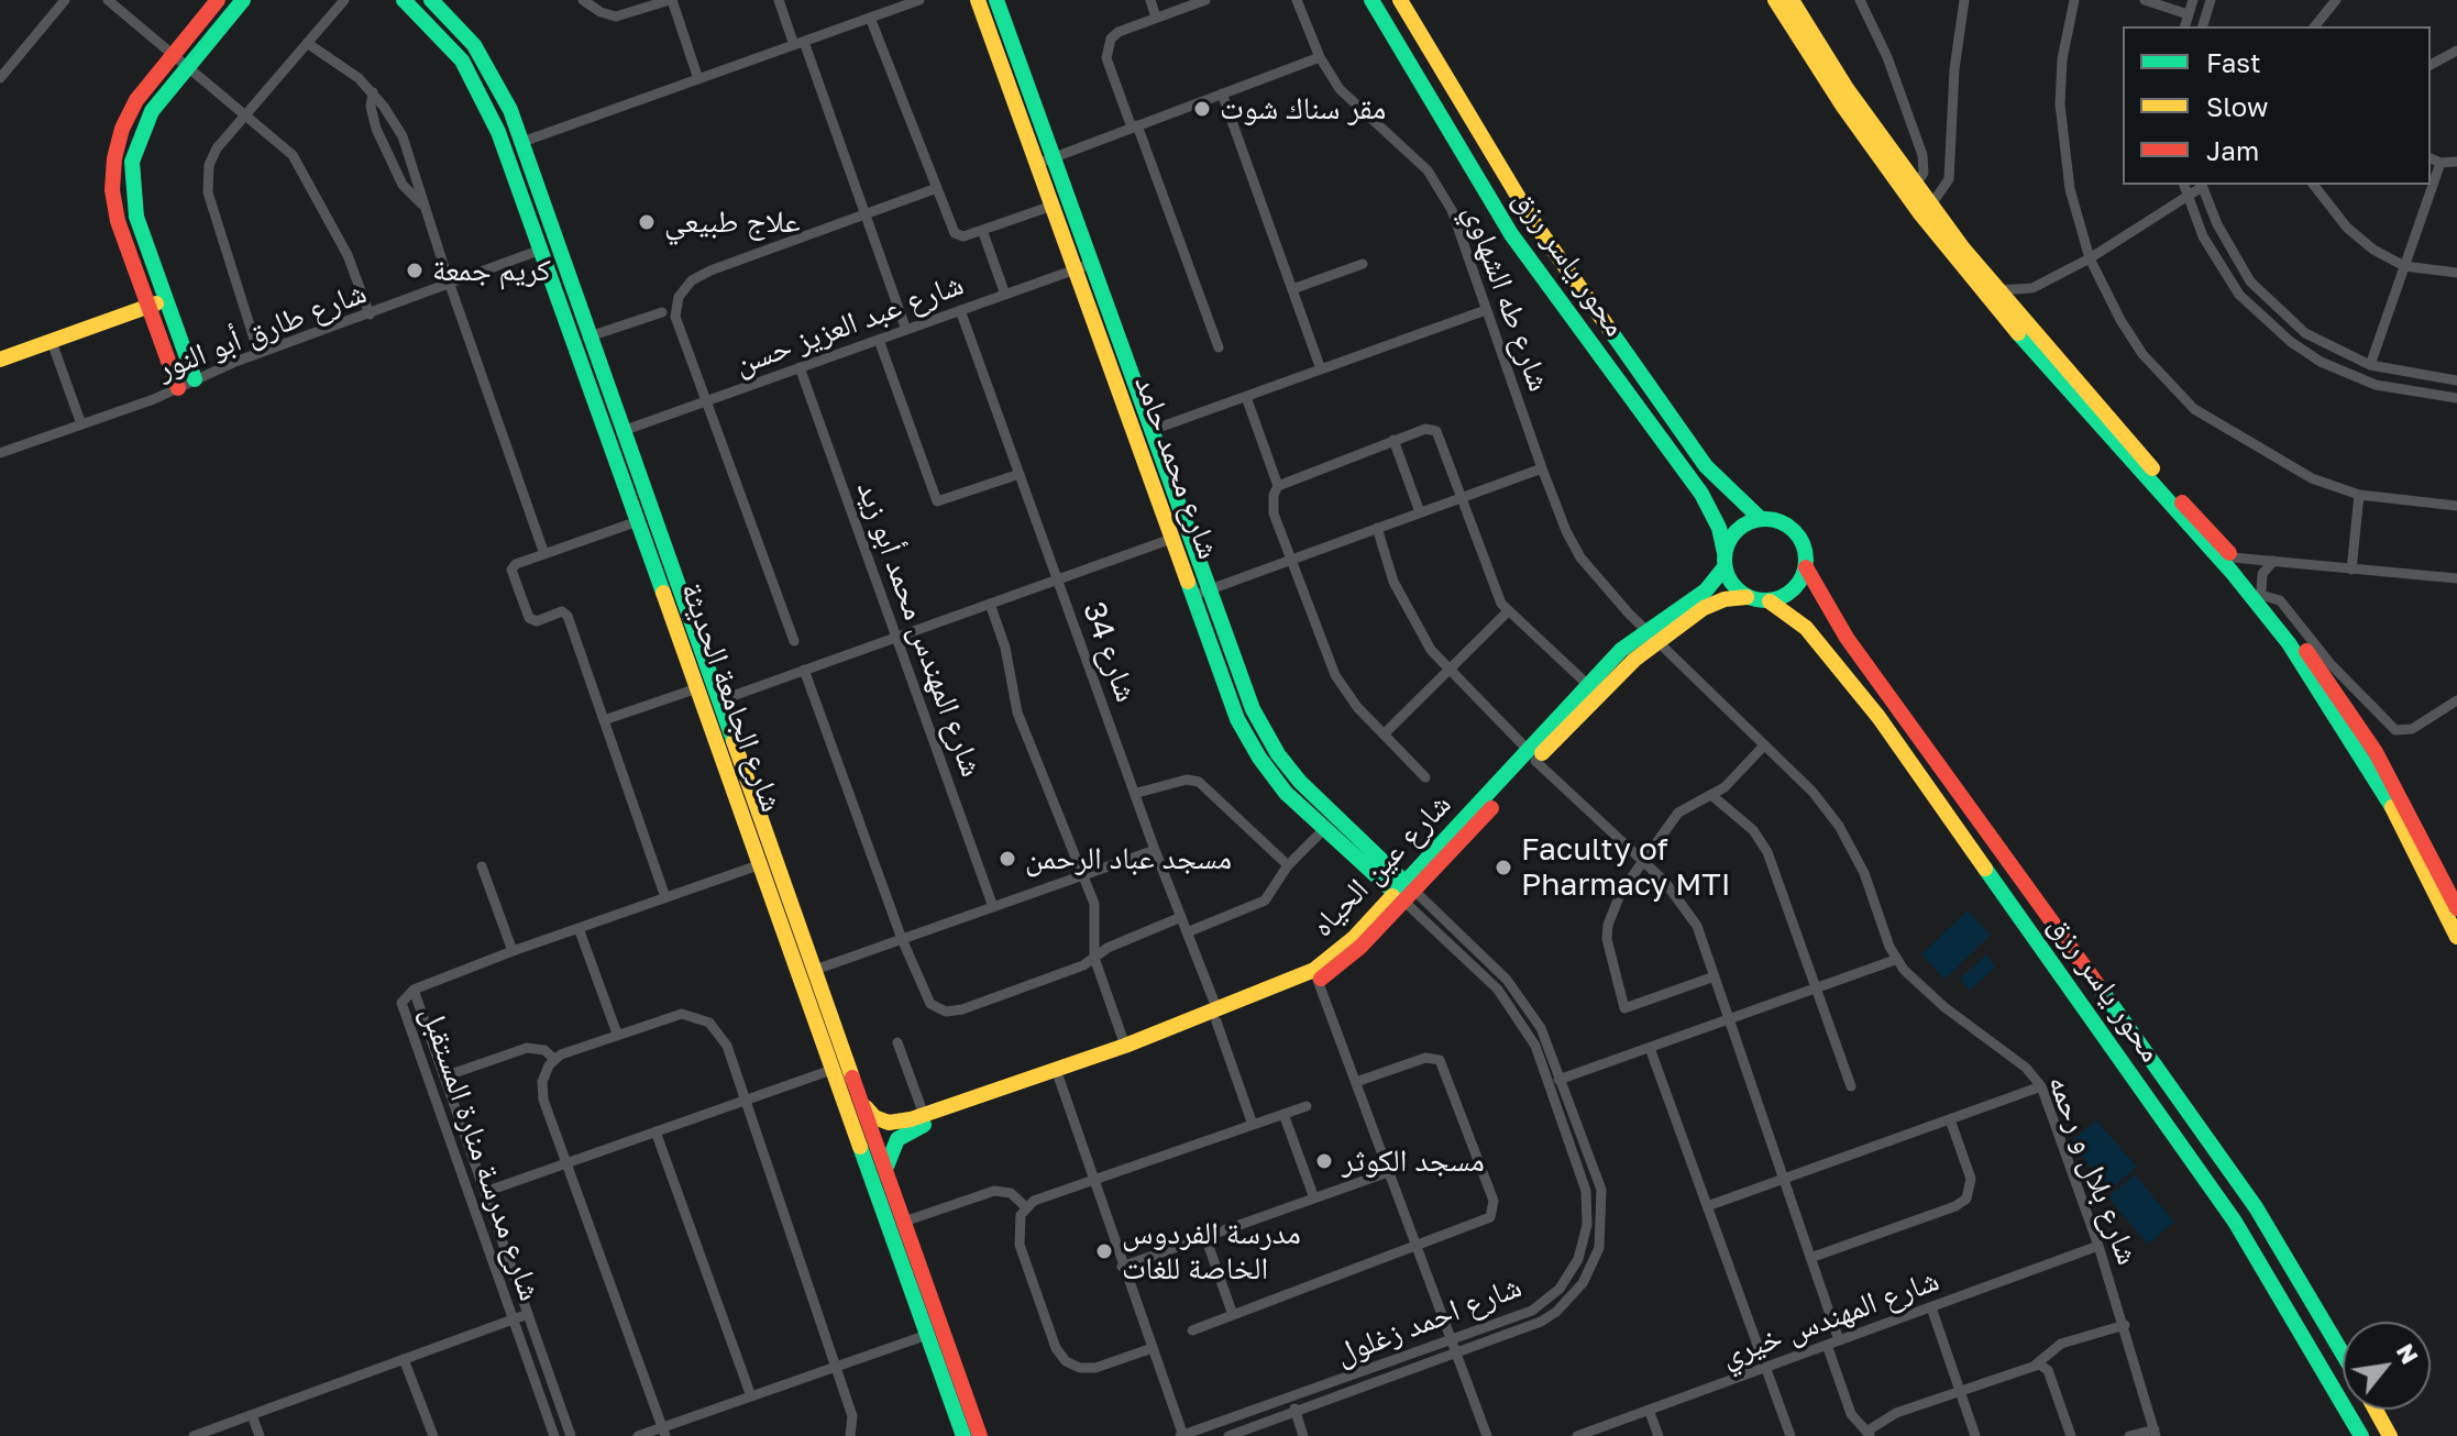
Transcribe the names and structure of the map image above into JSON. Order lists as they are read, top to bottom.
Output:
{
  "streets": {
    "street": [
      "محور ياسر رزق",
      "شارع طه الشهاوي",
      "شارع عبد العزيز حسن",
      "شارع طارق أبو النور",
      "شارع محمد حامد",
      "شارع المهندس محمد أبو زيد",
      "شارع 34",
      "شارع الجامعة الحديثة",
      "شارع عين الحياه",
      "شارع مدرسة منارة المستقبل",
      "شارع بلال و رحمه",
      "شارع المهندس خيري",
      "شارع احمد زغلول"
    ]
  },
  "crossings": [
    ["محور ياسر رزق", "شارع عين الحياه"],
    ["شارع طه الشهاوي", "شارع عين الحياه"],
    ["شارع طه الشهاوي", "شارع بلال و رحمه"],
    ["شارع عبد العزيز حسن", "شارع محمد حامد"],
    ["شارع عبد العزيز حسن", "شارع المهندس محمد أبو زيد"],
    ["شارع عبد العزيز حسن", "شارع 34"],
    ["شارع عبد العزيز حسن", "شارع الجامعة الحديثة"],
    ["شارع طارق أبو النور", "شارع الجامعة الحديثة"],
    ["شارع محمد حامد", "شارع عين الحياه"],
    ["شارع محمد حامد", "شارع احمد زغلول"],
    ["شارع 34", "شارع عين الحياه"],
    ["شارع الجامعة الحديثة", "شارع عين الحياه"],
    ["شارع عين الحياه", "شارع بلال و رحمه"],
    ["شارع عين الحياه", "شارع احمد زغلول"],
    ["شارع بلال و رحمه", "شارع المهندس خيري"]
  ],
  "places": [
    "مقر سناك شوت",
    "علاج طبيعي",
    "كريم جمعة",
    "مسجد عباد الرحمن",
    "Faculty of Pharmacy MTI",
    "مسجد الكوثر",
    "مدرسة الفردوس الخاصة للغات"
  ],
  "legend": ["Fast", "Slow", "Jam"],
  "north": "top right"
}
